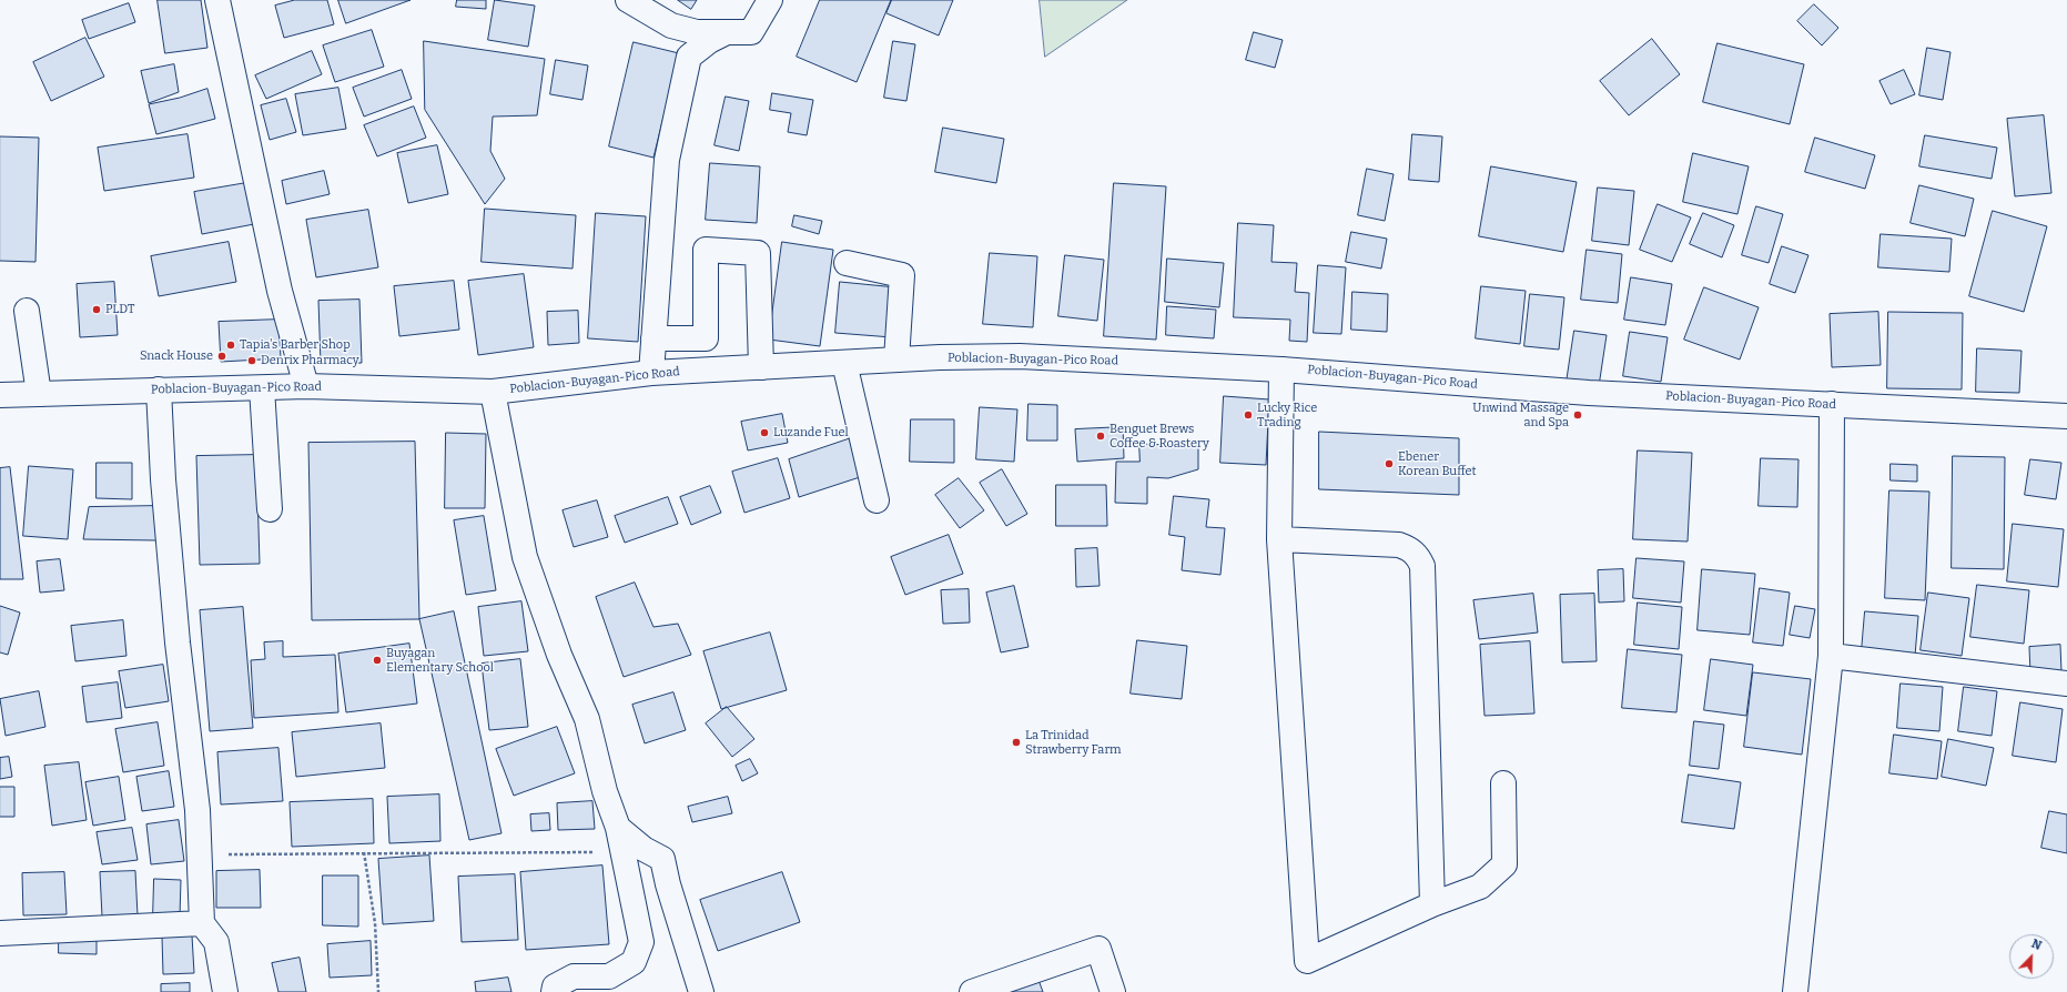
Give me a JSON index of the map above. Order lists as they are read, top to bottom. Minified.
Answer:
{"streets":{"street":["Poblacion-Buyagan-Pico Road"]},"places":["PLDT","Tapia's Barber Shop","Snack House","Denrix Pharmacy","Lucky Rice Trading","Unwind Massage and Spa","Luzande Fuel","Benguet Brews Coffee & Roastery","Ebener Korean Buffet","Buyagan Elementary School","La Trinidad Strawberry Farm"],"north":"top right"}
